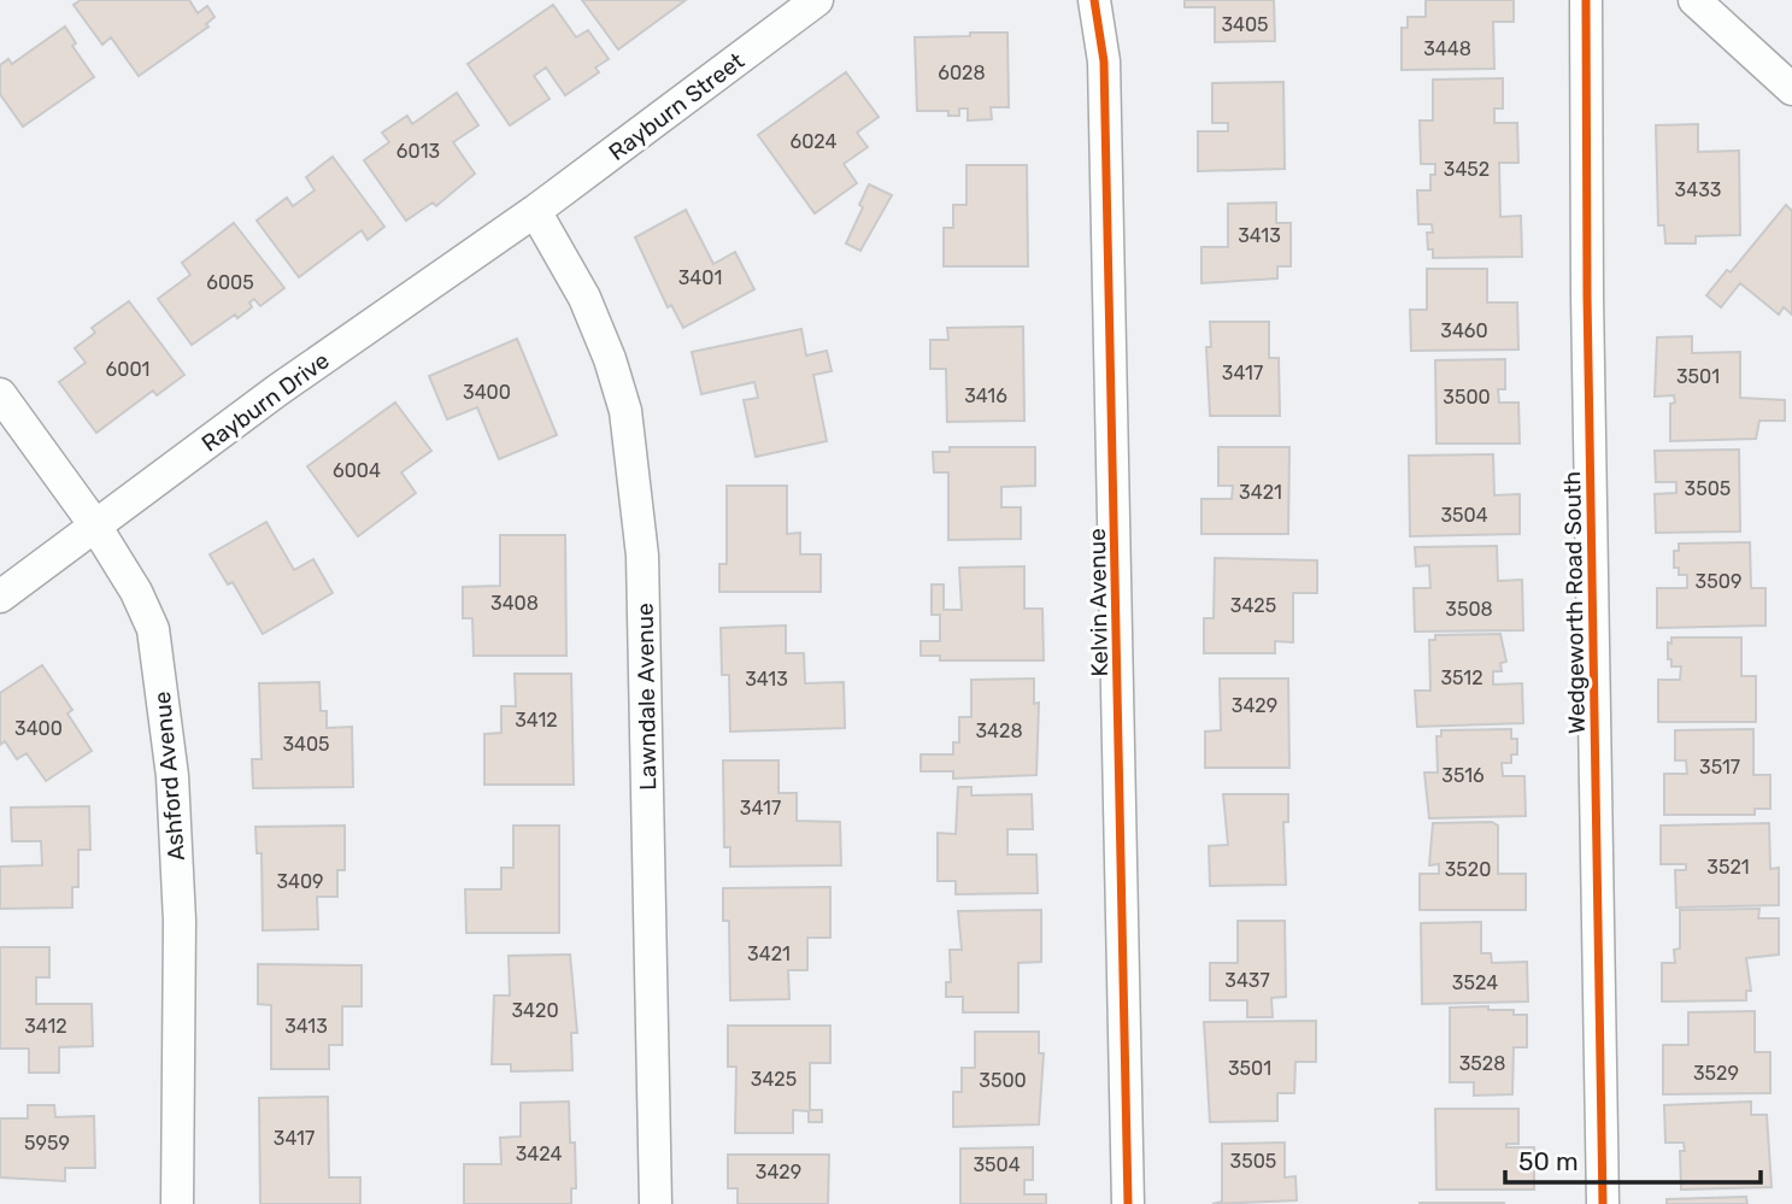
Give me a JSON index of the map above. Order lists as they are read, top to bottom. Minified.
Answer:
{"streets":{"street":["Rayburn Street","Rayburn Drive","Kelvin Avenue","Wedgeworth Road South","Lawndale Avenue","Ashford Avenue"]},"crossings":[["Rayburn Street","Rayburn Drive"],["Rayburn Street","Lawndale Avenue"],["Rayburn Drive","Lawndale Avenue"],["Rayburn Drive","Ashford Avenue"]],"house_numbers":["3405","3448","6028","6024","6013","3452","3433","3413","3401","6005","3460","6001","3417","3501","3400","3416","3500","6004","3505","3421","3504","3509","3408","3425","3508","3512","3413","3429","3412","3400","3428","3405","3517","3516","3417","3521","3520","3409","3421","3437","3524","3420","3412","3413","3528","3501","3529","3425","3500","3417","5959","3424","3505","3504","3429"],"scale_bar":"50 m"}
